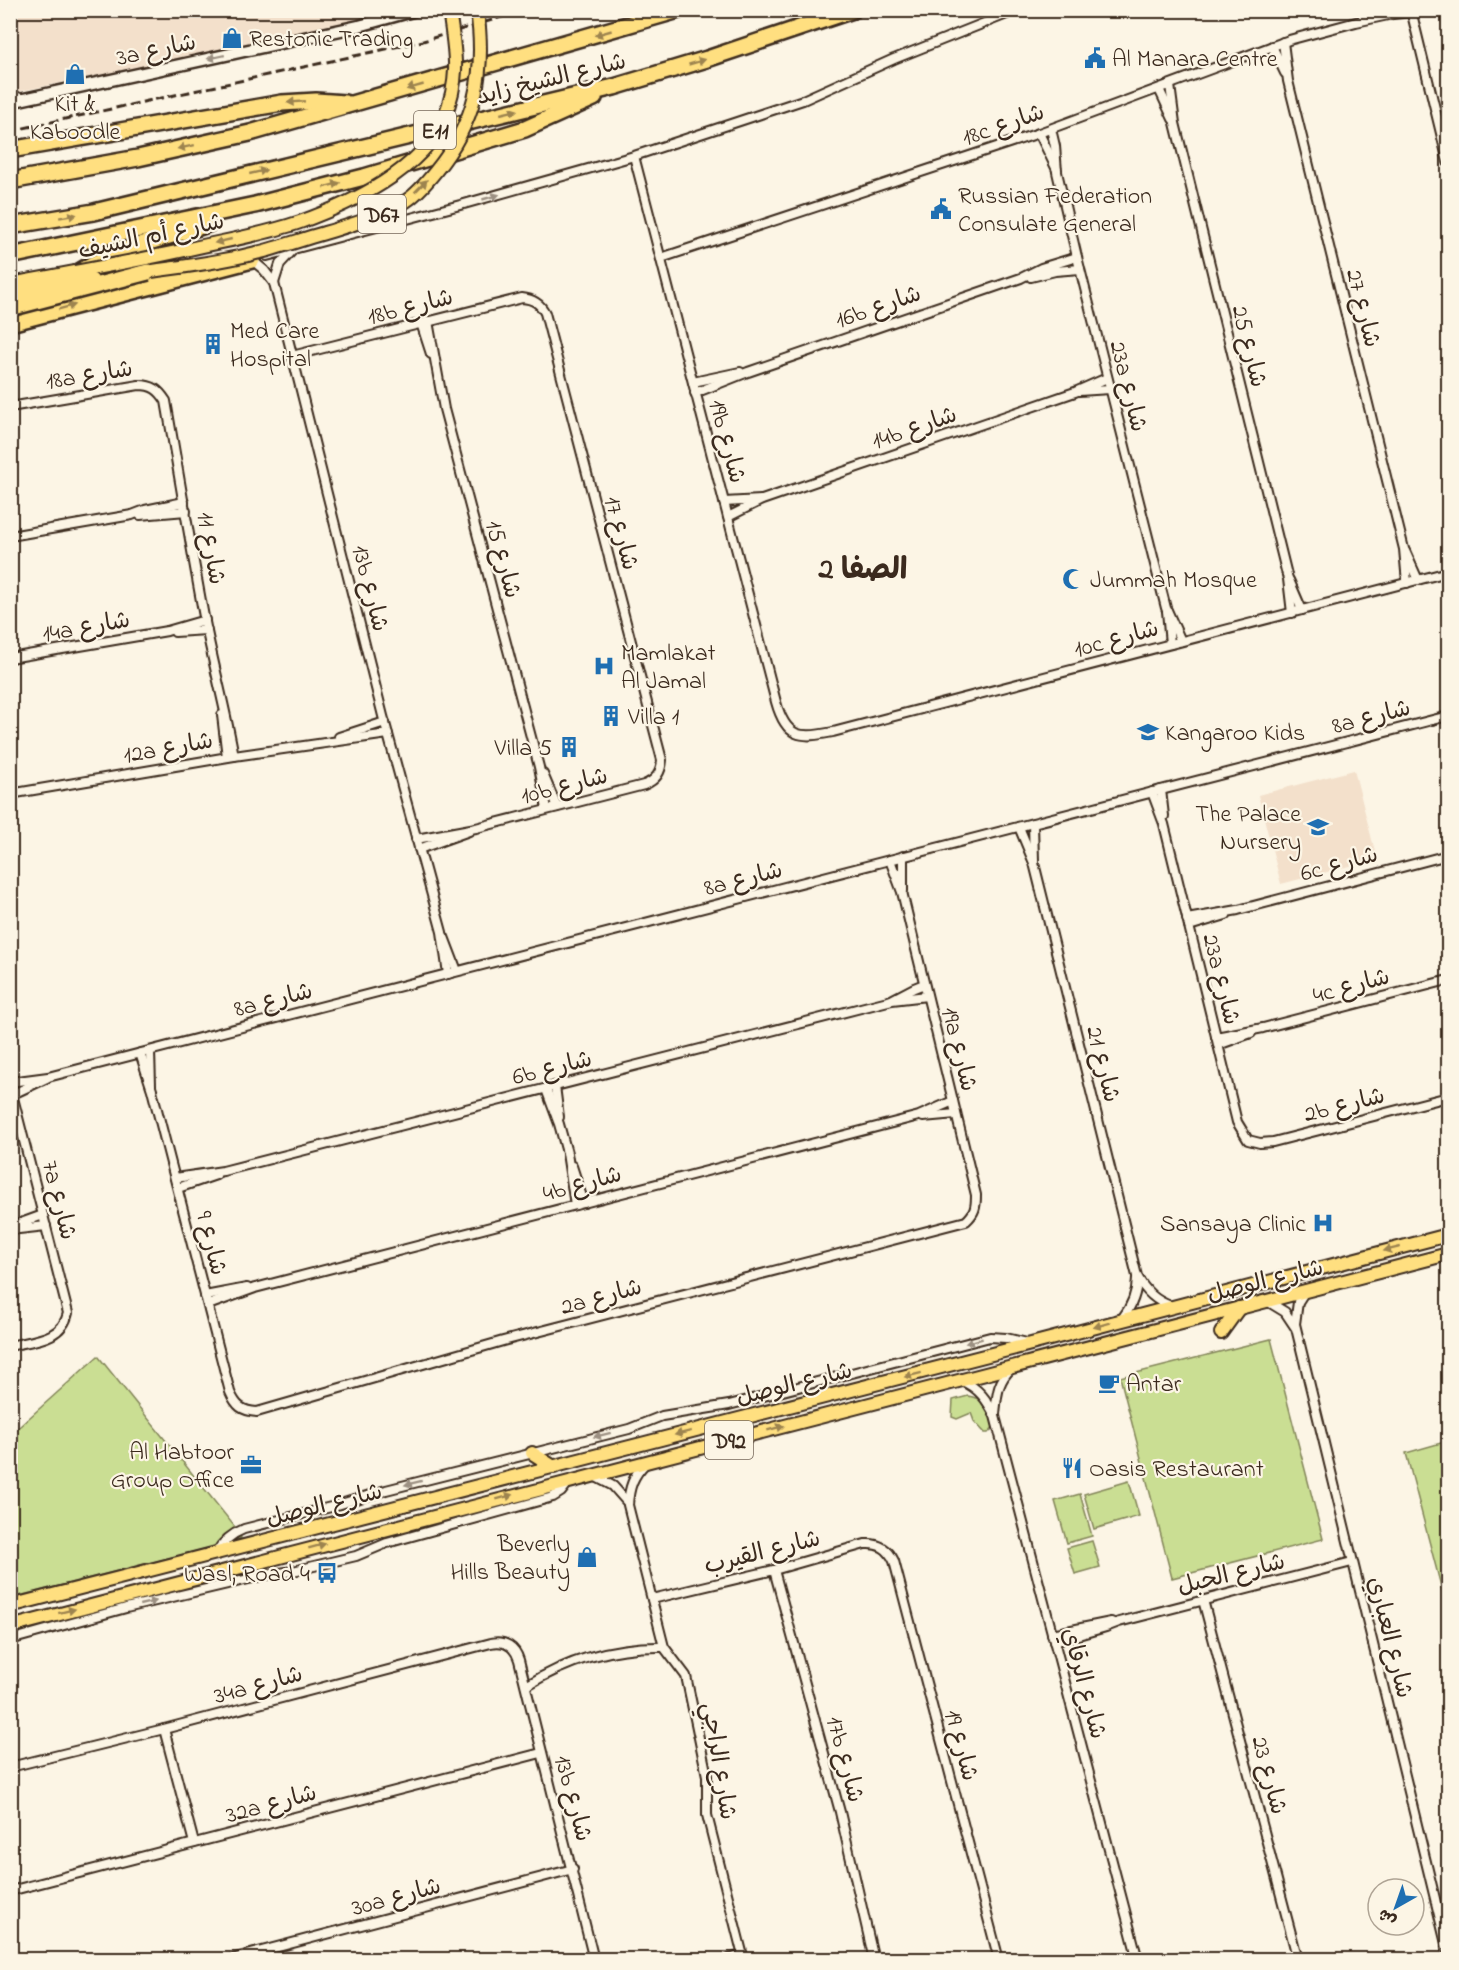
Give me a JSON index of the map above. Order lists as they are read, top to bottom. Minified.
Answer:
{"streets":{"highway":["شارع الشيخ زايد","E11"],"main road":["D67","شارع أم الشيف","شارع الوصل","D92"],"street":["3a شارع","18c شارع","18b شارع","16b شارع","شارع 27","شارع 25","18a شارع","23a شارع","14b شارع","19b شارع","شارع 17","شارع 11","شارع 15","13b شارع","14a شارع","10c شارع","8a شارع","12a شارع","10b شارع","6c شارع","4c شارع","19a شارع","شارع 21","6b شارع","2b شارع","4b شارع","7a شارع","شارع 9","2a شارع","شارع القيرب","شارع الحبل","شارع العباري","شارع الرقاي","34a شارع","شارع 19","17b شارع","شارع الراجي","شارع 23","32a شارع","30a شارع"]},"crossings":[["18c شارع","شارع 27"],["18c شارع","شارع 25"],["18c شارع","23a شارع"],["18c شارع","19b شارع"],["18b شارع","شارع 17"],["18b شارع","شارع 15"],["18b شارع","13b شارع"],["16b شارع","23a شارع"],["16b شارع","19b شارع"],["شارع 27","10c شارع"],["شارع 25","10c شارع"],["18a شارع","شارع 11"],["23a شارع","14b شارع"],["23a شارع","10c شارع"],["23a شارع","8a شارع"],["23a شارع","6c شارع"],["23a شارع","4c شارع"],["23a شارع","2b شارع"],["14b شارع","19b شارع"],["19b شارع","10c شارع"],["شارع 17","10b شارع"],["شارع 11","14a شارع"],["شارع 11","12a شارع"],["شارع 15","10b شارع"],["13b شارع","8a شارع"],["13b شارع","12a شارع"],["13b شارع","10b شارع"],["13b شارع","34a شارع"],["13b شارع","32a شارع"],["13b شارع","30a شارع"],["8a شارع","19a شارع"],["8a شارع","شارع 21"],["8a شارع","7a شارع"],["8a شارع","شارع 9"],["19a شارع","6b شارع"],["19a شارع","4b شارع"],["19a شارع","2a شارع"],["شارع 21","شارع الوصل"],["6b شارع","شارع 9"],["4b شارع","شارع 9"],["شارع 9","2a شارع"],["شارع الوصل","شارع العباري"],["شارع الوصل","شارع الرقاي"],["شارع الوصل","شارع الراجي"],["شارع القيرب","شارع 19"],["شارع القيرب","17b شارع"],["شارع القيرب","شارع الراجي"],["شارع الحبل","شارع العباري"],["شارع الحبل","شارع الرقاي"],["شارع الحبل","شارع 23"]],"one_way":["3a شارع","شارع أم الشيف"],"districts":["الصفا 2"],"places":{"shop":["Restonic Trading","Kit & Kaboodle","Beverly Hills Beauty"],"public building":["Al Manara Centre","Russian Federation Consulate General"],"building":["Med Care Hospital","Villa 1","Villa 5"],"mosque":["Jummah Mosque"],"hospital":["Mamlakat Al Jamal","Sansaya Clinic"],"school or university":["Kangaroo Kids","The Palace Nursery"],"cafe":["Antar"],"office":["Al Habtoor Group Office"],"restaurant":["Oasis Restaurant"],"bus stop":["Wasl, Road 4"]},"north":"bottom left"}
